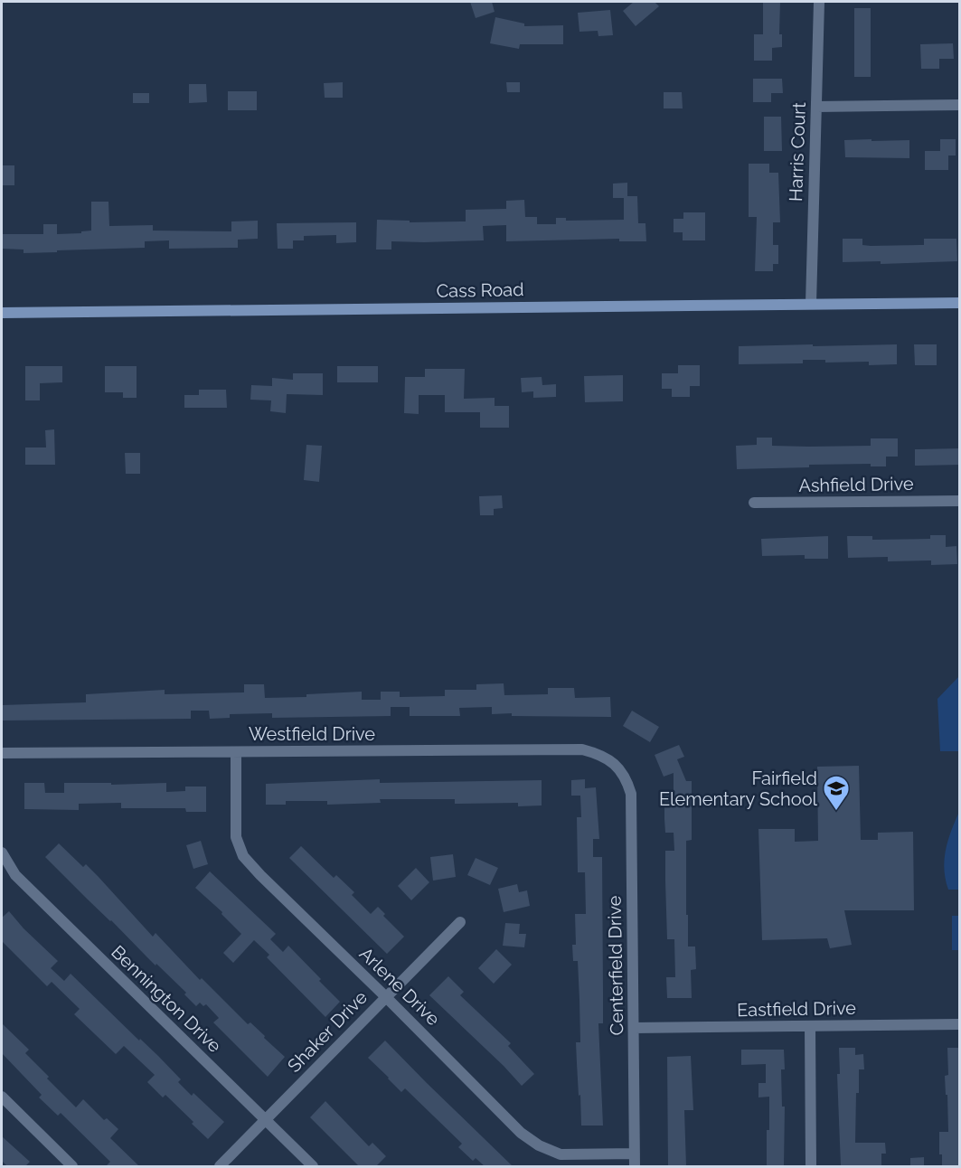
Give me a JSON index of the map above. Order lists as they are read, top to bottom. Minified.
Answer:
{"streets":{"street":["Harris Court","Cass Road","Ashfield Drive","Westfield Drive","Centerfield Drive","Arlene Drive","Bennington Drive","Eastfield Drive","Shaker Drive"]},"crossings":[["Harris Court","Cass Road"],["Westfield Drive","Centerfield Drive"],["Westfield Drive","Arlene Drive"],["Centerfield Drive","Arlene Drive"],["Centerfield Drive","Eastfield Drive"],["Arlene Drive","Shaker Drive"],["Bennington Drive","Shaker Drive"]],"places":{"school or university":["Fairfield Elementary School"]}}
